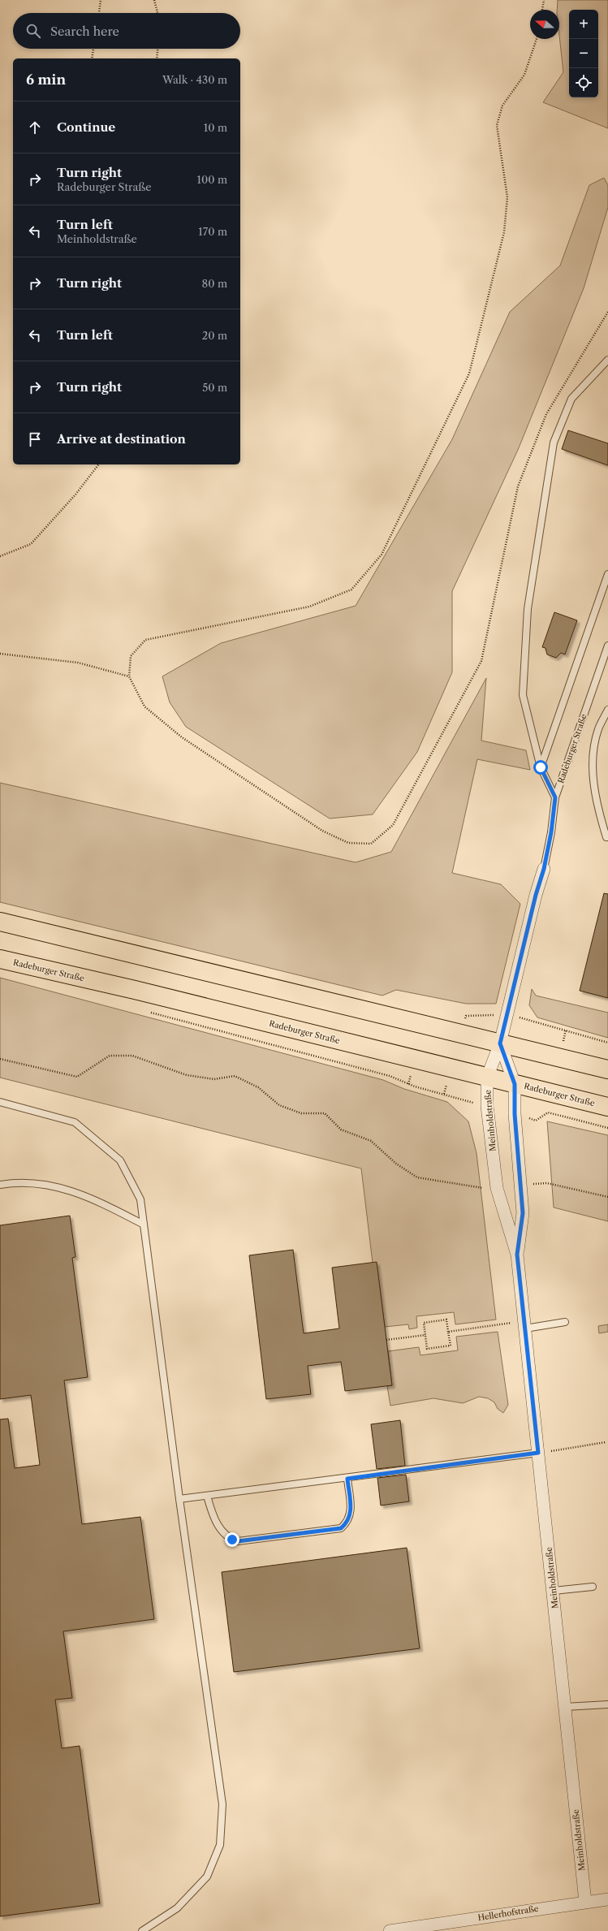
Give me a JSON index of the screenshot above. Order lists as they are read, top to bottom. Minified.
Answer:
{"streets":{"main road":["Radeburger Straße"],"street":["Meinholdstraße","Hellerhofstraße"]},"crossings":[["Radeburger Straße","Meinholdstraße"],["Meinholdstraße","Hellerhofstraße"]],"north":"left","page":{"map_buttons":["+","−"],"search":"Search here","heading":["6 min","Walk · 430 m"],"list":[["Continue","10 m"],["Turn right","Radeburger Straße","100 m"],["Turn left","Meinholdstraße","170 m"],["Turn right","80 m"],["Turn left","20 m"],["Turn right","50 m"],"Arrive at destination"]}}
